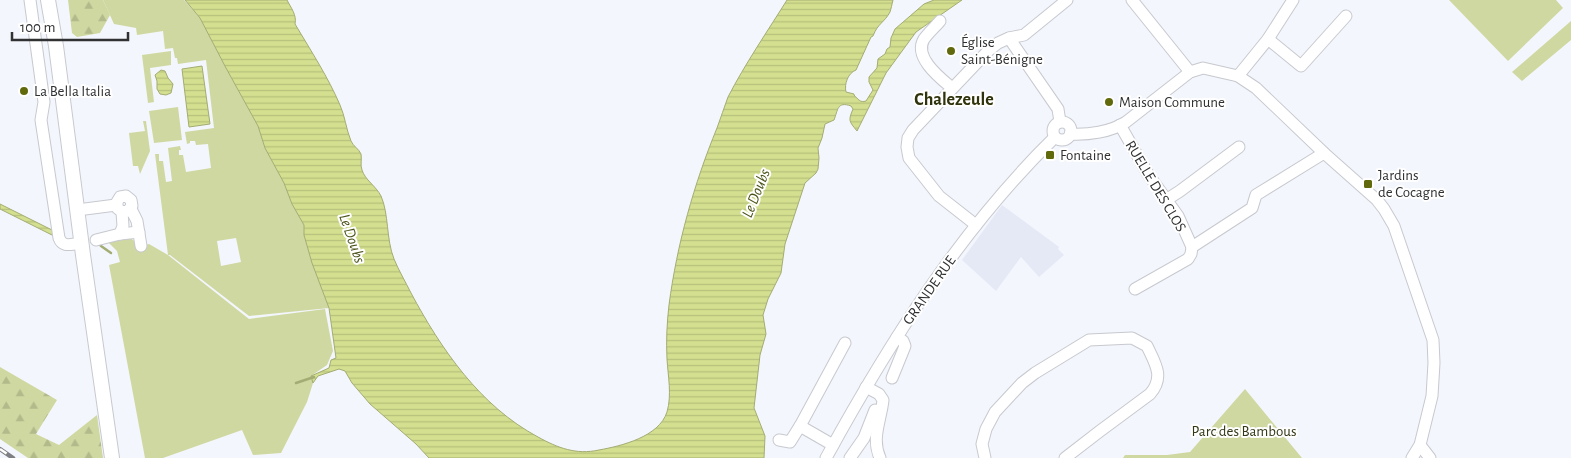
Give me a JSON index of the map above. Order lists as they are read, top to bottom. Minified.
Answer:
{"streets":{"street":["RUELLE DES CLOS","GRANDE RUE"]},"districts":["Chalezeule"],"water":["Le Doubs"],"parks":["Parc des Bambous"],"places":{"other":["Église Saint-Bénigne","La Bella Italia","Maison Commune"],"transit":["Fontaine","Jardins de Cocagne"]},"scale_bar":"100 m"}
